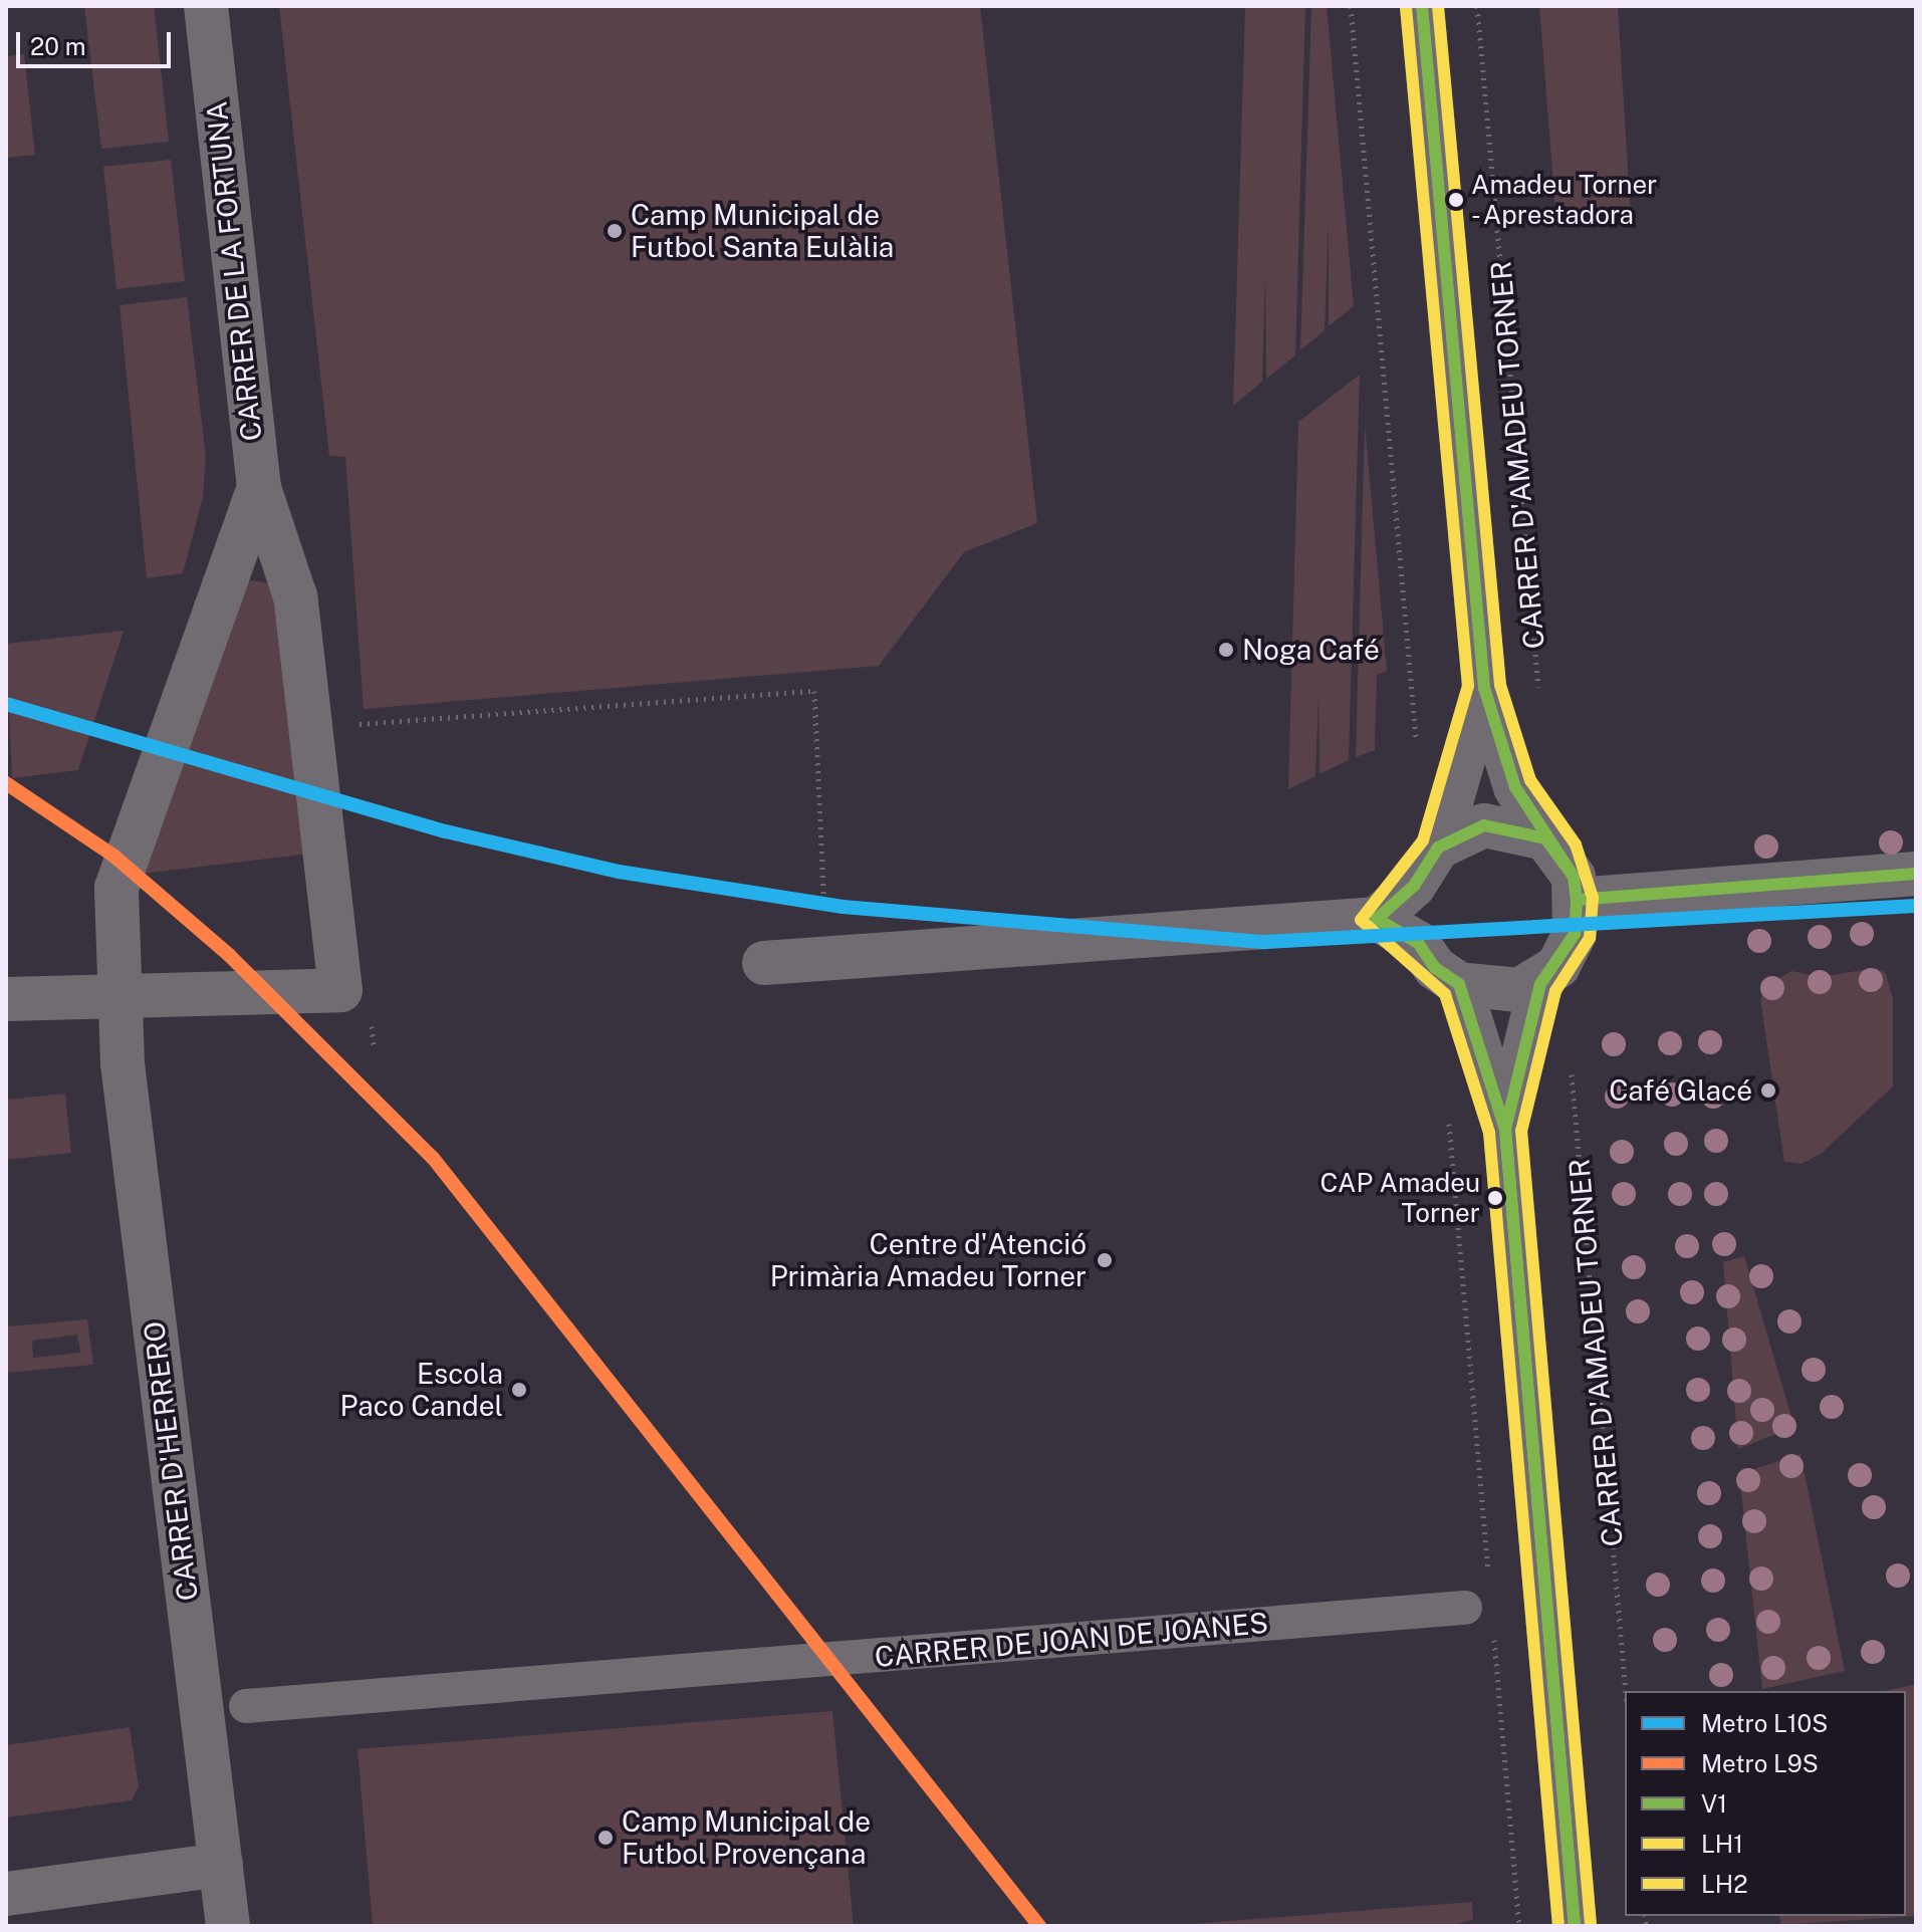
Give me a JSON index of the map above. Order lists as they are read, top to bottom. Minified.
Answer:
{"streets":{"street":["CARRER DE LA FORTUNA","CARRER D'AMADEU TORNER","CARRER D'HERRERO","CARRER DE JOAN DE JOANES"]},"crossings":[["CARRER DE LA FORTUNA","CARRER D'HERRERO"]],"places":["Amadeu Torner - Aprestadora","Camp Municipal de Futbol Santa Eulàlia","Noga Café","Café Glacé","CAP Amadeu Torner","Centre d'Atenció Primària Amadeu Torner","Escola Paco Candel","Camp Municipal de Futbol Provençana"],"lines":["transit line V1","transit line LH2","transit line LH1","metro line L10S","metro line L9S"],"legend":["Metro L10S","Metro L9S","V1","LH1","LH2"],"scale_bar":"20 m"}
